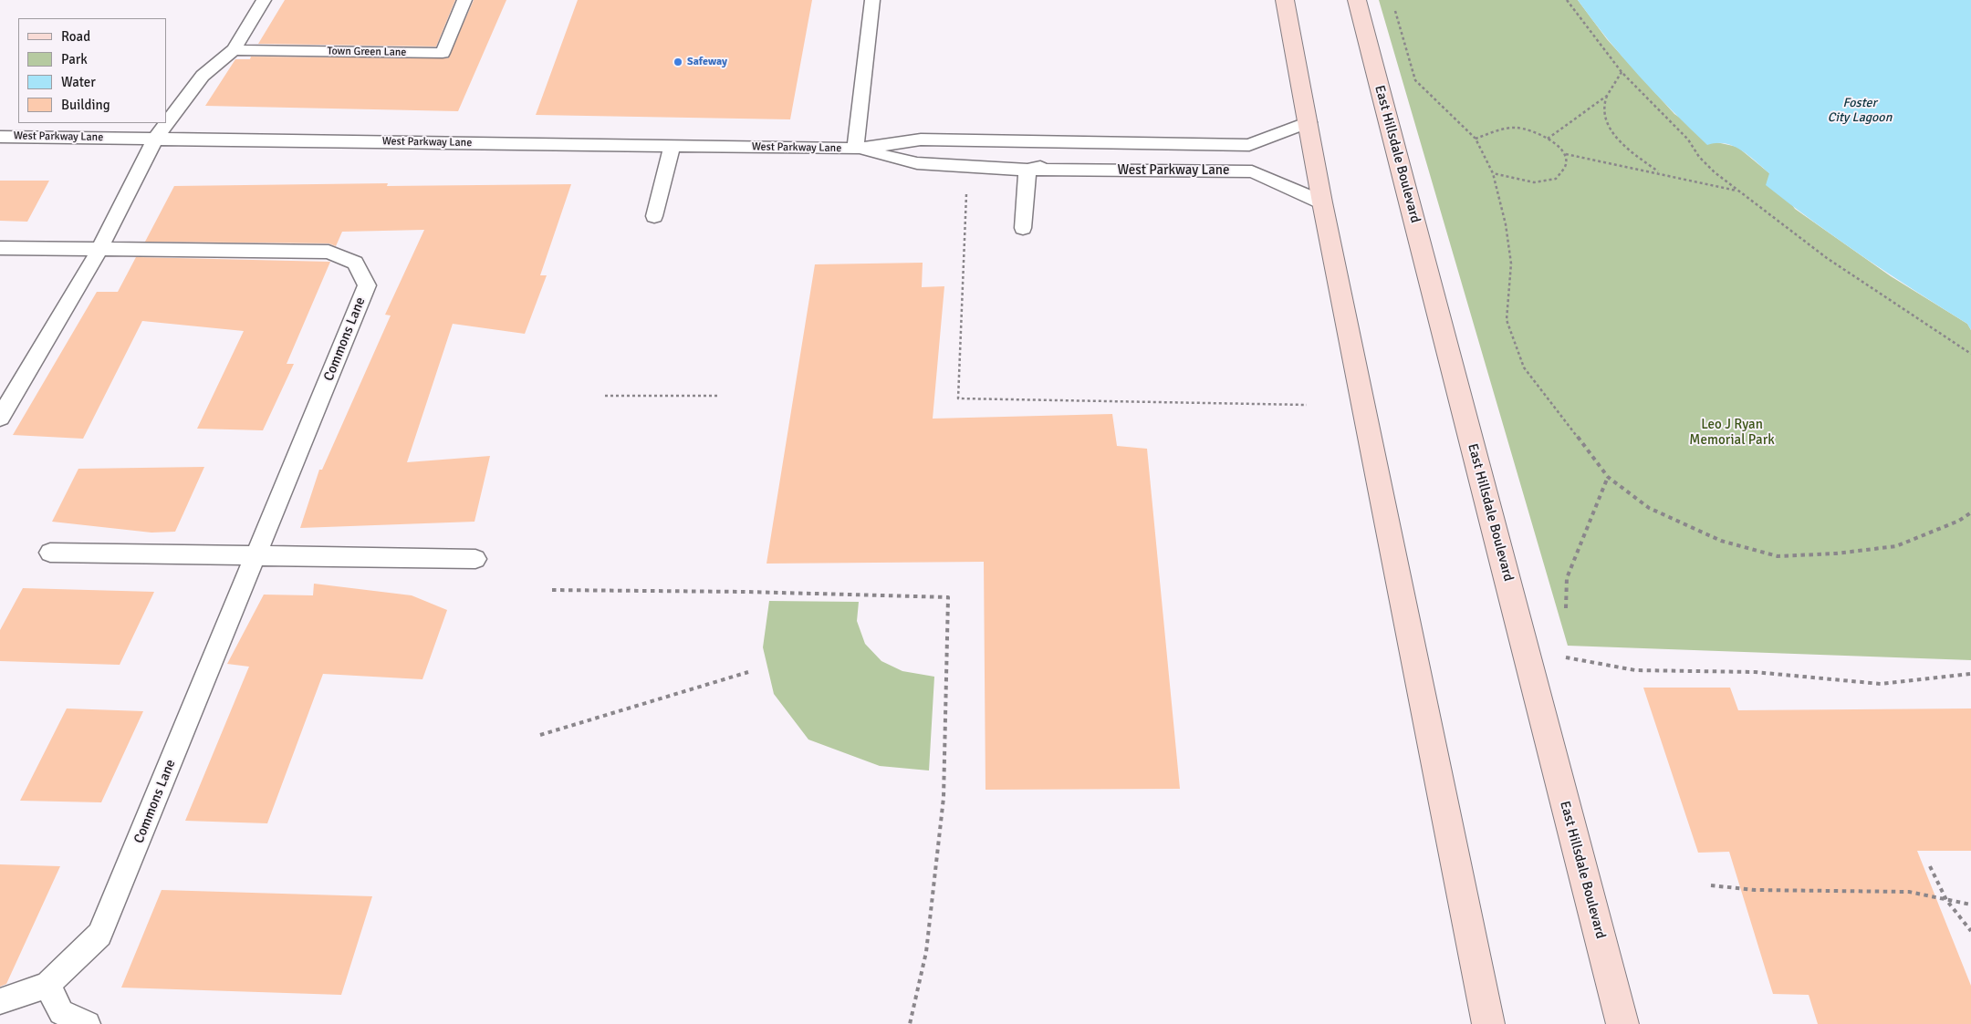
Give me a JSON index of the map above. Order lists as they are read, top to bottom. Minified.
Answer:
{"streets":{"main road":["East Hillsdale Boulevard"],"lane":["Town Green Lane","West Parkway Lane","Commons Lane"]},"water":["Foster City Lagoon"],"parks":["Leo J Ryan Memorial Park"],"places":["Safeway"],"legend":["Road","Park","Water","Building"]}
